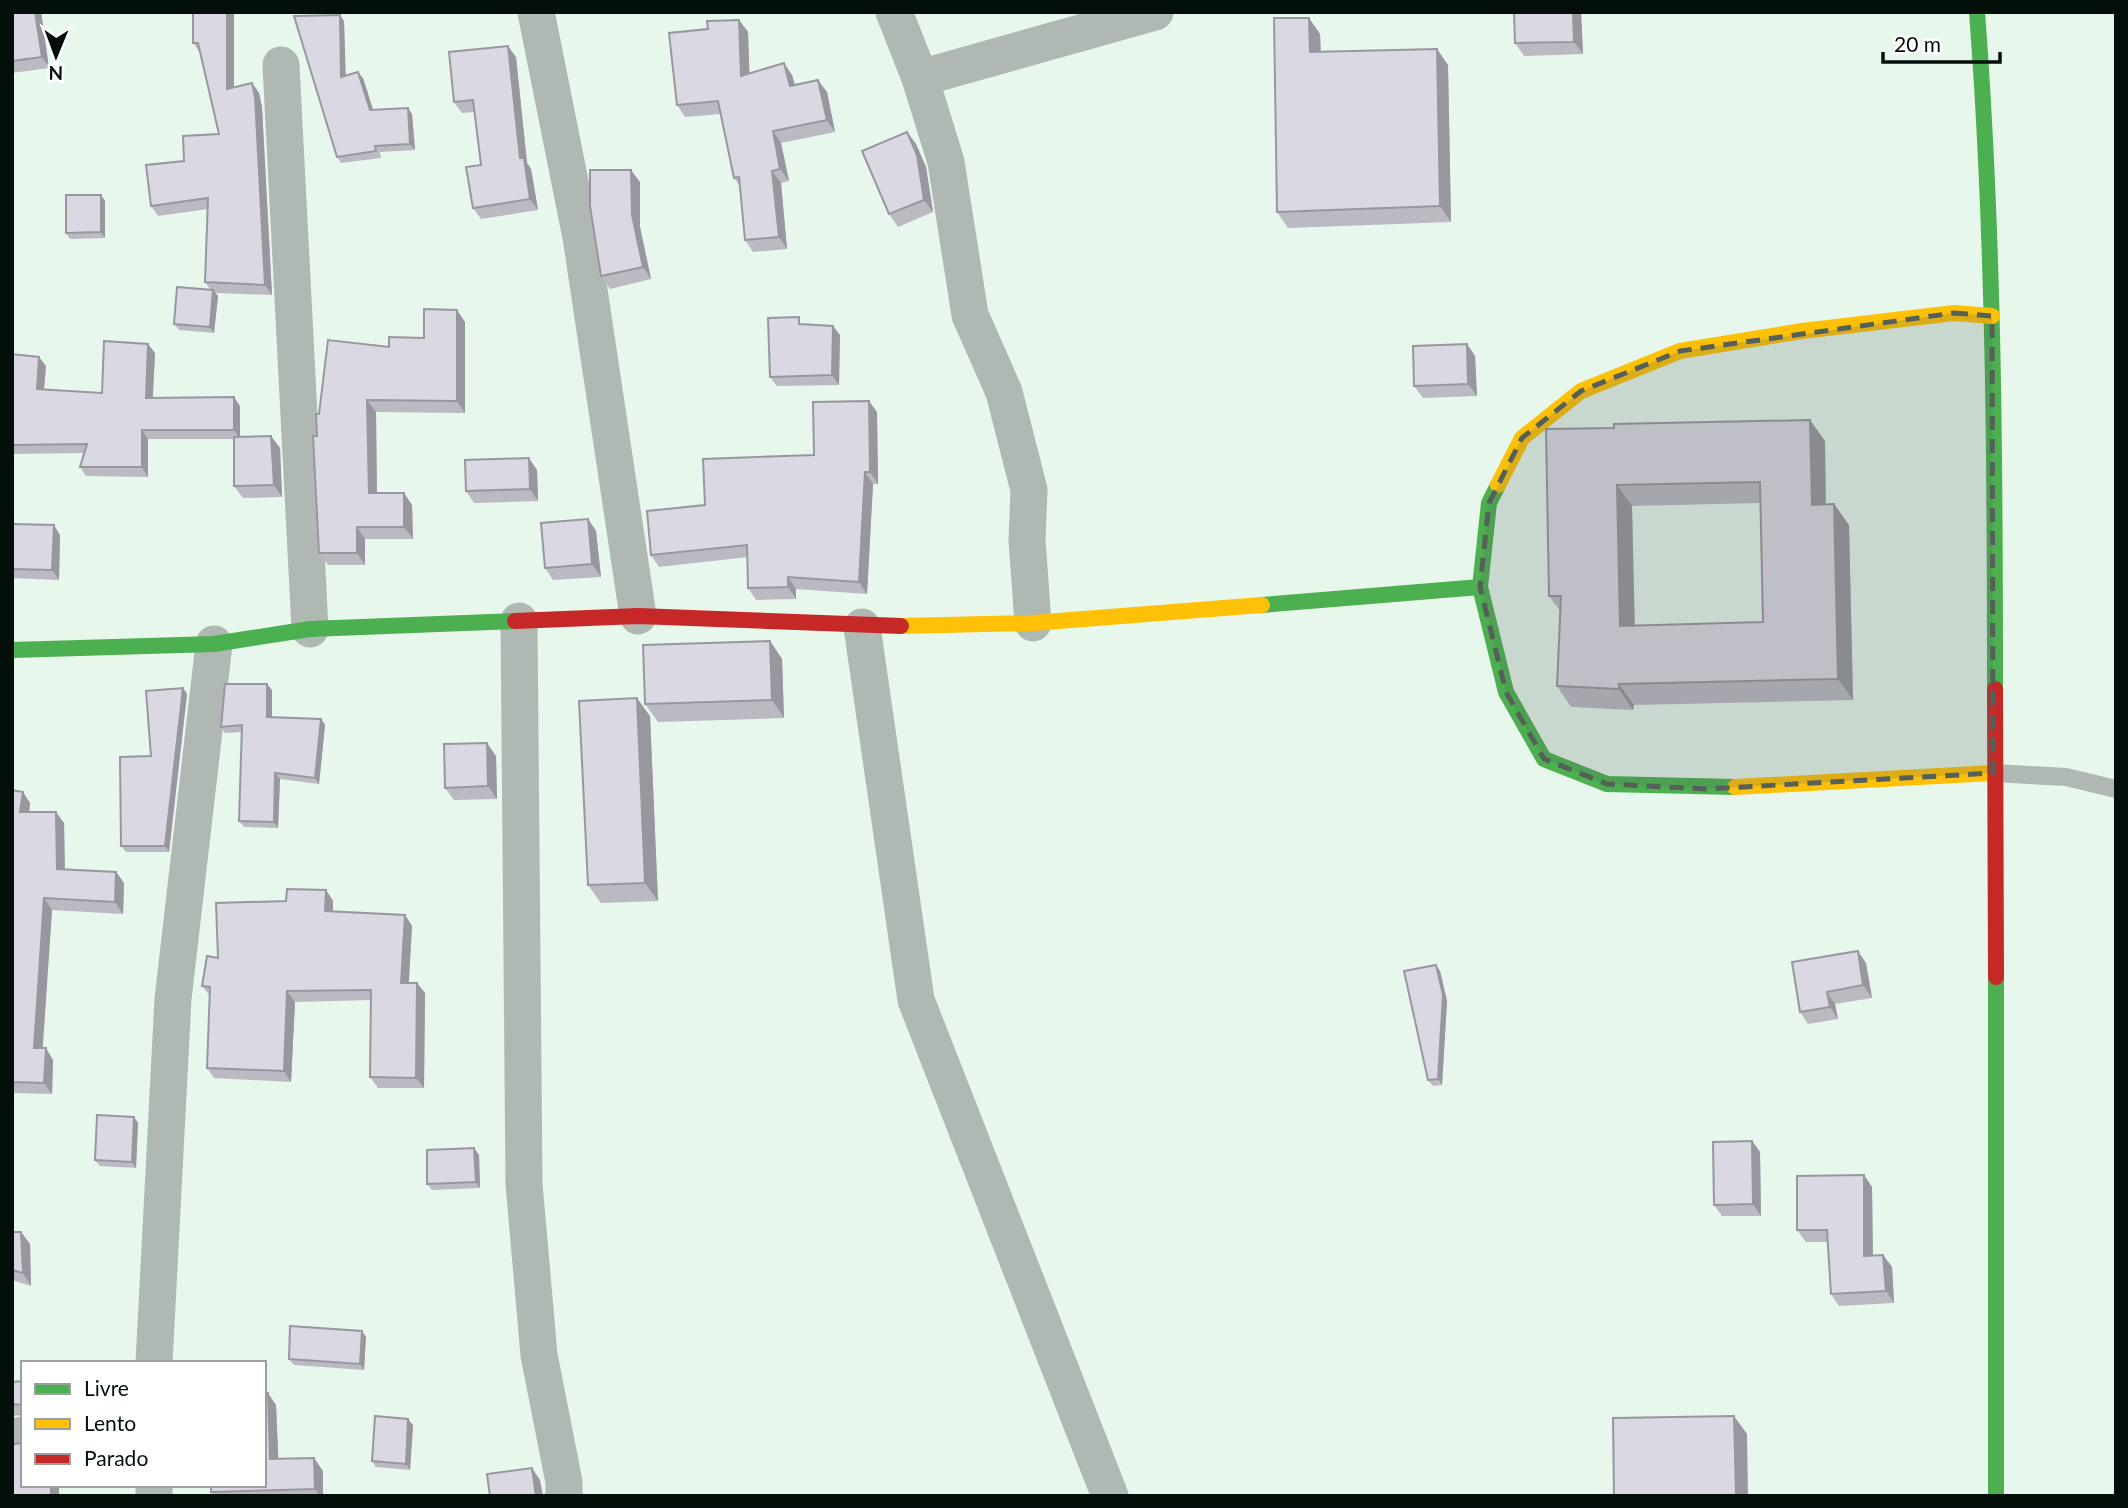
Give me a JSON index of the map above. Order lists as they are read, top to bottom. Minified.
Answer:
{"legend":["Livre","Lento","Parado"],"scale_bar":"20 m","north":"bottom"}
